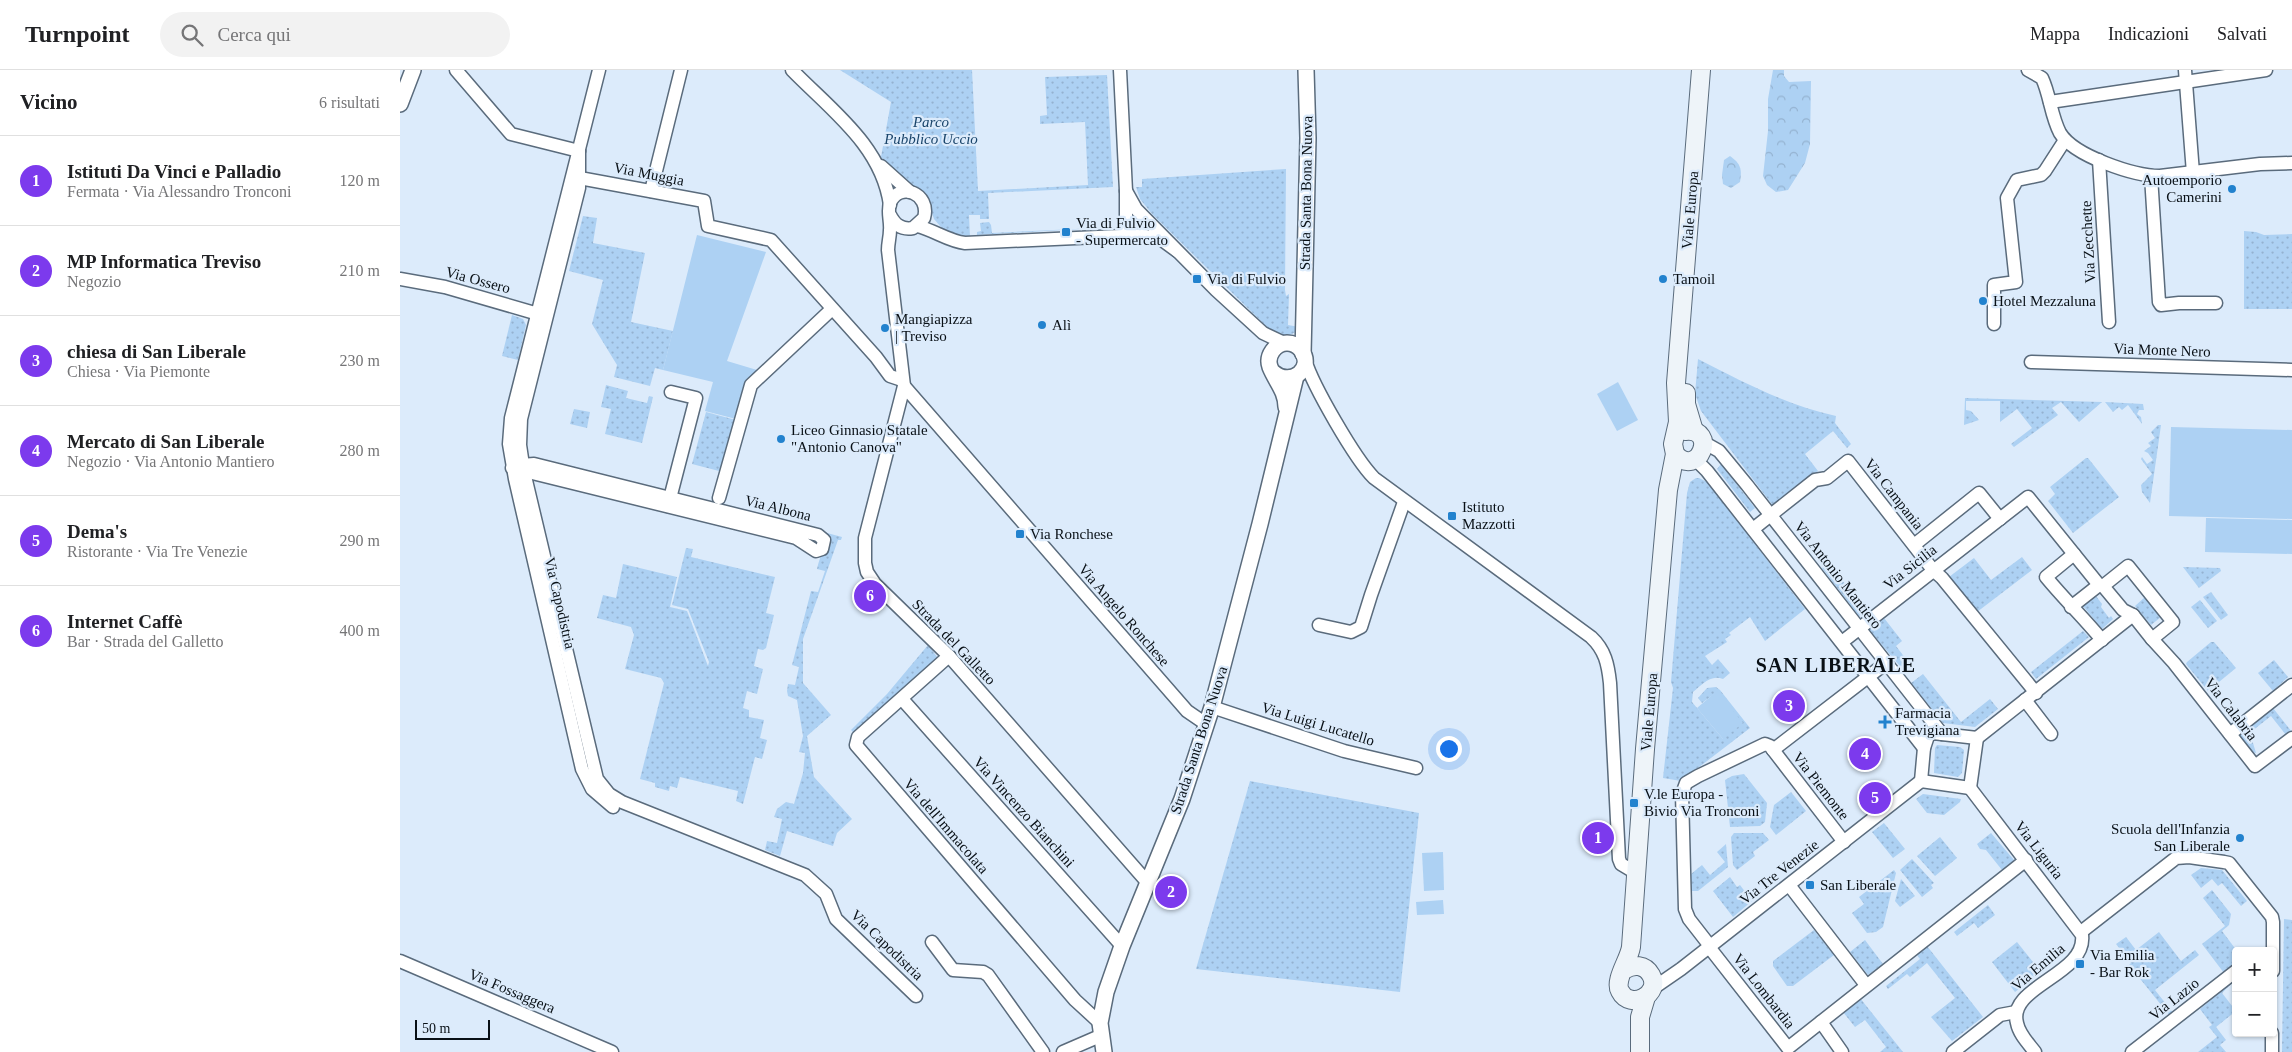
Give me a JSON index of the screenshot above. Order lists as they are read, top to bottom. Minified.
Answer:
{"streets":{"main road":["Viale Europa"],"street":["Via Muggia","Strada Santa Bona Nuova","Via Zecchette","Via Ossero","Via Monte Nero","Via Campania","Via Albona","Via Sicilia","Via Antonio Mantiero","Via Capodistria","Via Angelo Ronchese","Strada del Galletto","Via Calabria","Via Luigi Lucatello","Via Piemonte","Via Vincenzo Bianchini","Via dell'Immacolata","Via Liguria","Via Tre Venezie","Via Emilia","Via Fossaggera","Via Lombardia","Via Lazio"]},"crossings":[["Via Muggia","Via Capodistria"],["Strada Santa Bona Nuova","Via Angelo Ronchese"],["Strada Santa Bona Nuova","Strada del Galletto"],["Strada Santa Bona Nuova","Via Luigi Lucatello"],["Strada Santa Bona Nuova","Via Vincenzo Bianchini"],["Strada Santa Bona Nuova","Via dell'Immacolata"],["Viale Europa","Via Antonio Mantiero"],["Viale Europa","Via Tre Venezie"],["Via Ossero","Via Capodistria"],["Via Campania","Via Sicilia"],["Via Campania","Via Antonio Mantiero"],["Via Albona","Via Capodistria"],["Via Sicilia","Via Antonio Mantiero"],["Via Sicilia","Via Calabria"],["Via Antonio Mantiero","Via Piemonte"],["Via Angelo Ronchese","Strada del Galletto"],["Strada del Galletto","Via dell'Immacolata"],["Via Piemonte","Via Tre Venezie"],["Via Piemonte","Via Lombardia"],["Via Vincenzo Bianchini","Via dell'Immacolata"],["Via Liguria","Via Emilia"],["Via Liguria","Via Lombardia"],["Via Tre Venezie","Via Lombardia"]],"districts":["SAN LIBERALE"],"parks":["Parco Pubblico Uccio"],"places":{"other":["Autoemporio Camerini","Tamoil","Hotel Mezzaluna","Alì","Mangiapizza | Treviso","Liceo Ginnasio Statale \"Antonio Canova\"","Scuola dell'Infanzia San Liberale"],"transit":["Via di Fulvio - Supermercato","Via di Fulvio","Istituto Mazzotti","Via Ronchese","V.le Europa - Bivio Via Tronconi","San Liberale","Via Emilia - Bar Rok"],"health":["Farmacia Trevigiana"]},"scale_bar":"50 m","page":{"header":"Turnpoint","search":"Cerca qui","nav":["Mappa","Indicazioni","Salvati"],"heading":["Vicino","6 risultati"],"list":[{"mark":"1","name":"Istituti Da Vinci e Palladio","note":"Fermata · Via Alessandro Tronconi","value":"120 m"},{"mark":"2","name":"MP Informatica Treviso","note":"Negozio","value":"210 m"},{"mark":"3","name":"chiesa di San Liberale","note":"Chiesa · Via Piemonte","value":"230 m"},{"mark":"4","name":"Mercato di San Liberale","note":"Negozio · Via Antonio Mantiero","value":"280 m"},{"mark":"5","name":"Dema's","note":"Ristorante · Via Tre Venezie","value":"290 m"},{"mark":"6","name":"Internet Caffè","note":"Bar · Strada del Galletto","value":"400 m"}],"pins":["6","3","4","5","1","2"],"map_buttons":["+","−"],"scale":"50 m"}}
